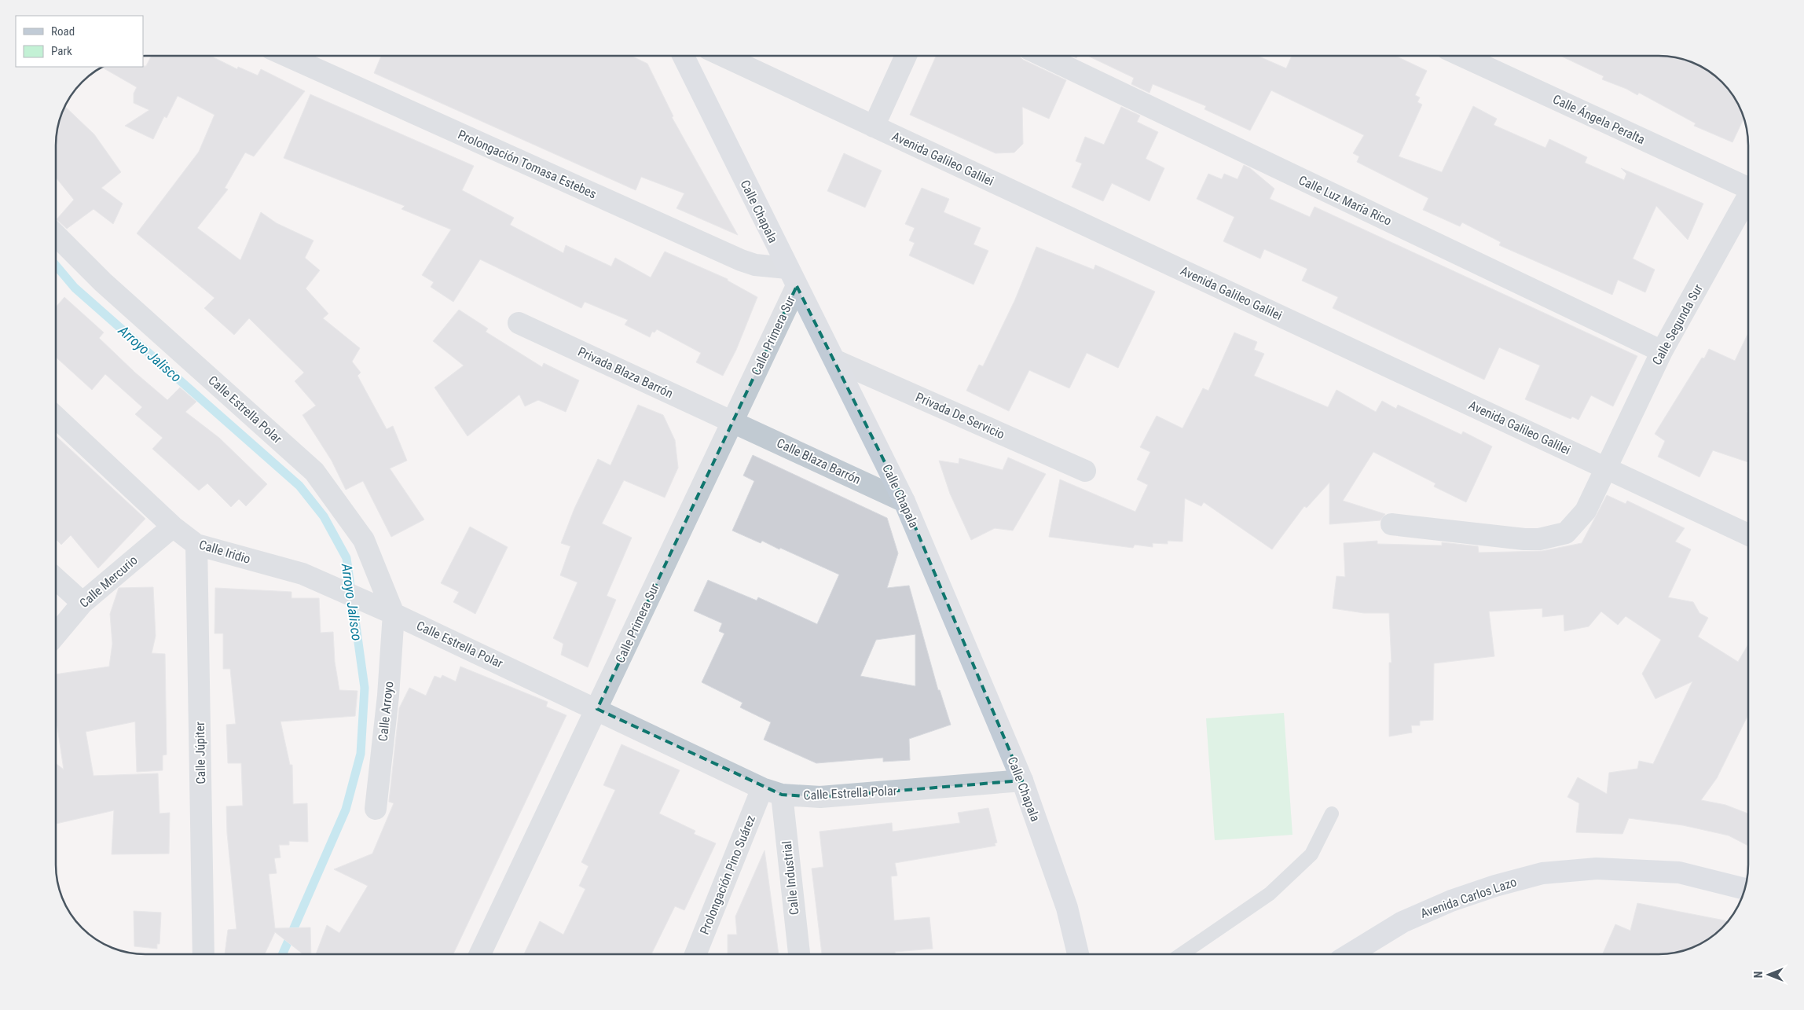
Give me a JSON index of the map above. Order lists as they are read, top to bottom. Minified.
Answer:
{"streets":{"street":["Calle Ángela Peralta","Avenida Galileo Galilei","Prolongación Tomasa Estebes","Calle Luz María Rico","Calle Chapala","Calle Segunda Sur","Calle Primera Sur","Privada Blaza Barrón","Calle Estrella Polar","Privada De Servicio","Calle Blaza Barrón","Calle Iridio","Calle Mercurio","Calle Arroyo","Calle Júpiter","Prolongación Pino Suárez","Calle Industrial","Avenida Carlos Lazo"]},"crossings":[["Avenida Galileo Galilei","Calle Segunda Sur"],["Prolongación Tomasa Estebes","Calle Chapala"],["Prolongación Tomasa Estebes","Calle Primera Sur"],["Calle Luz María Rico","Calle Segunda Sur"],["Calle Chapala","Calle Primera Sur"],["Calle Chapala","Calle Estrella Polar"],["Calle Chapala","Privada De Servicio"],["Calle Chapala","Calle Blaza Barrón"],["Calle Primera Sur","Privada Blaza Barrón"],["Calle Primera Sur","Calle Estrella Polar"],["Calle Primera Sur","Calle Blaza Barrón"],["Privada Blaza Barrón","Calle Blaza Barrón"],["Calle Estrella Polar","Calle Iridio"],["Calle Estrella Polar","Calle Arroyo"],["Calle Estrella Polar","Prolongación Pino Suárez"],["Calle Estrella Polar","Calle Industrial"],["Calle Iridio","Calle Mercurio"],["Calle Iridio","Calle Arroyo"],["Calle Iridio","Calle Júpiter"],["Prolongación Pino Suárez","Calle Industrial"]],"water":["Arroyo Jalisco"],"legend":["Road","Park"],"north":"left"}
